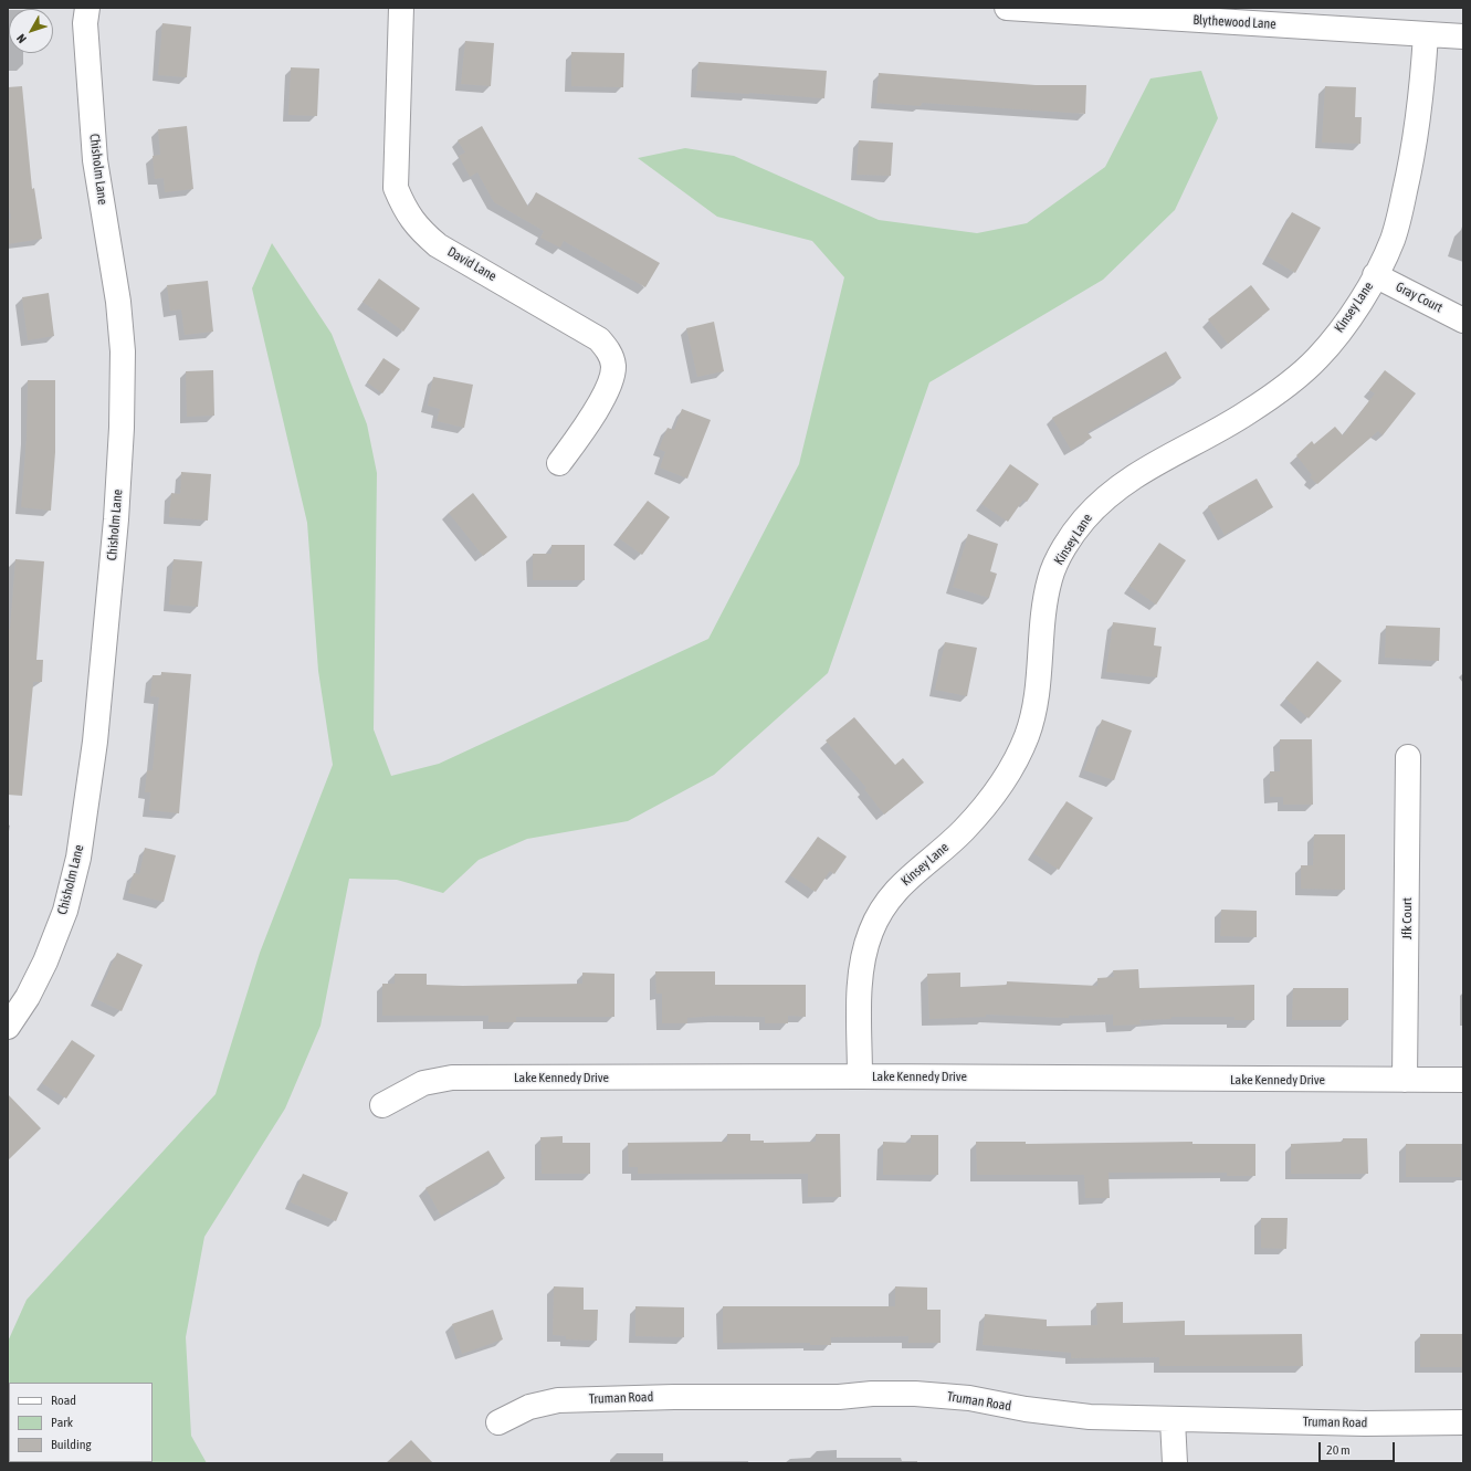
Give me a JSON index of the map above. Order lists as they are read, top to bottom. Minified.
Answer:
{"streets":{"street":["Blythewood Lane","Chisholm Lane","David Lane","Gray Court","Kinsey Lane","Jfk Court","Lake Kennedy Drive","Truman Road"]},"crossings":[["Blythewood Lane","Kinsey Lane"],["Gray Court","Kinsey Lane"],["Kinsey Lane","Lake Kennedy Drive"],["Jfk Court","Lake Kennedy Drive"]],"legend":["Road","Park","Building"],"scale_bar":"20 m","north":"bottom left"}
